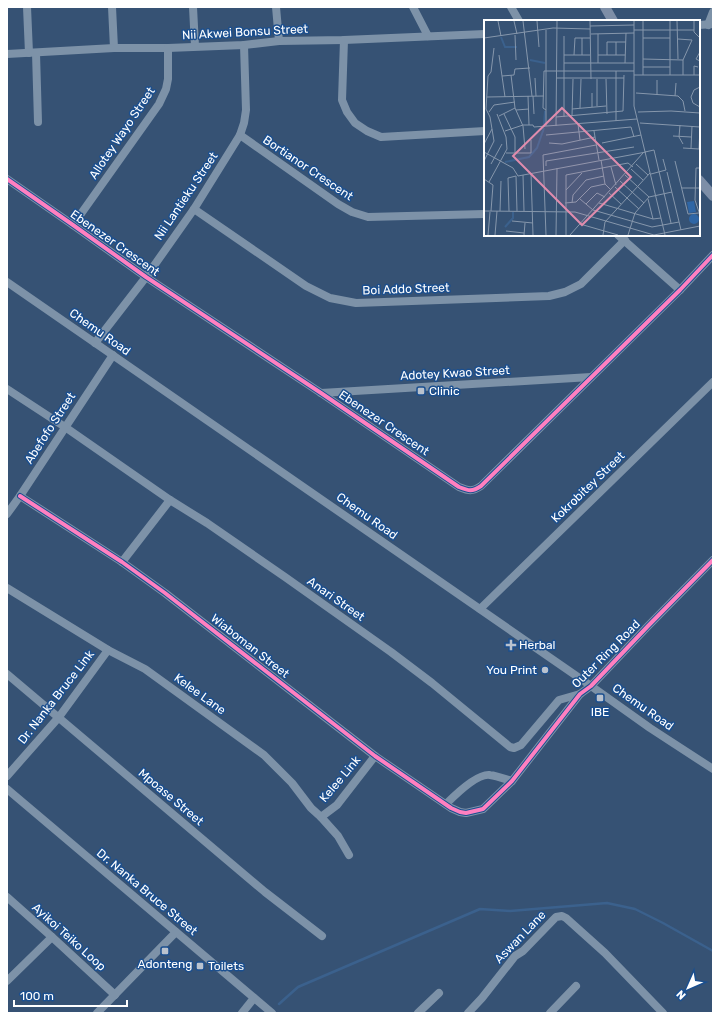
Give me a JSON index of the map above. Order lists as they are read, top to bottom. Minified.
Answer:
{"streets":{"street":["Nii Akwei Bonsu Street","Allotey Wayo Street","Bortianor Crescent","Nii Lantieku Street","Ebenezer Crescent","Boi Addo Street","Chemu Road","Adotey Kwao Street","Abefofo Street","Kokrobitey Street","Anari Street","Wiaboman Street","Outer Ring Road","Kelee Lane","Dr. Nanka Bruce Link","Kelee Link","Mpoase Street","Dr. Nanka Bruce Street","Ayikoi Teiko Loop","Aswan Lane"]},"crossings":[["Nii Akwei Bonsu Street","Allotey Wayo Street"],["Nii Akwei Bonsu Street","Nii Lantieku Street"],["Allotey Wayo Street","Ebenezer Crescent"],["Bortianor Crescent","Nii Lantieku Street"],["Nii Lantieku Street","Ebenezer Crescent"],["Nii Lantieku Street","Boi Addo Street"],["Nii Lantieku Street","Chemu Road"],["Ebenezer Crescent","Adotey Kwao Street"],["Chemu Road","Abefofo Street"],["Chemu Road","Kokrobitey Street"],["Chemu Road","Outer Ring Road"],["Abefofo Street","Anari Street"],["Abefofo Street","Wiaboman Street"],["Anari Street","Outer Ring Road"],["Wiaboman Street","Outer Ring Road"],["Wiaboman Street","Kelee Link"],["Kelee Lane","Dr. Nanka Bruce Link"],["Kelee Lane","Kelee Link"],["Dr. Nanka Bruce Link","Mpoase Street"]],"places":{"transit":["Clinic","IBE","Adonteng","Toilets"],"health":["Herbal"],"other":["You Print"]},"scale_bar":"100 m","north":"bottom left"}
